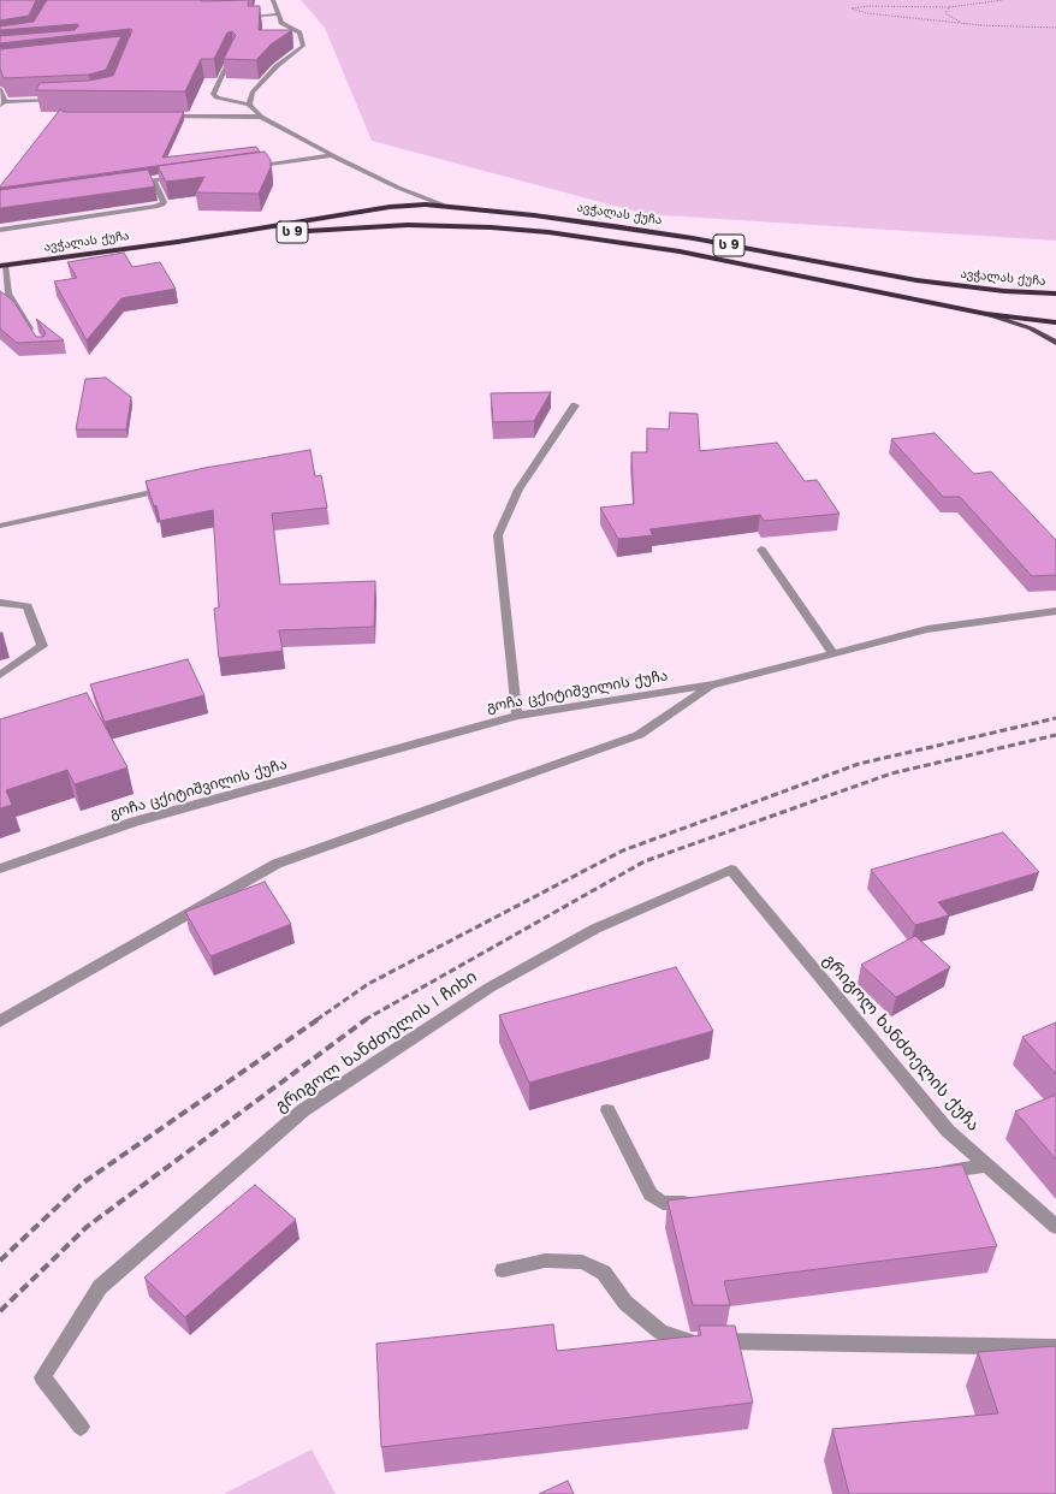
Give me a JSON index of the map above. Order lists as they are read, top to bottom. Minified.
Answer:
{"streets":{"highway":["ავჭალას ქუჩა","ს 9"],"street":["გოჩა ცქიტიშვილის ქუჩა","გრიგოლ ხანძთელის I ჩიხი","გრიგოლ ხანძთელის ქუჩა"]},"crossings":[["გრიგოლ ხანძთელის I ჩიხი","გრიგოლ ხანძთელის ქუჩა"]]}
